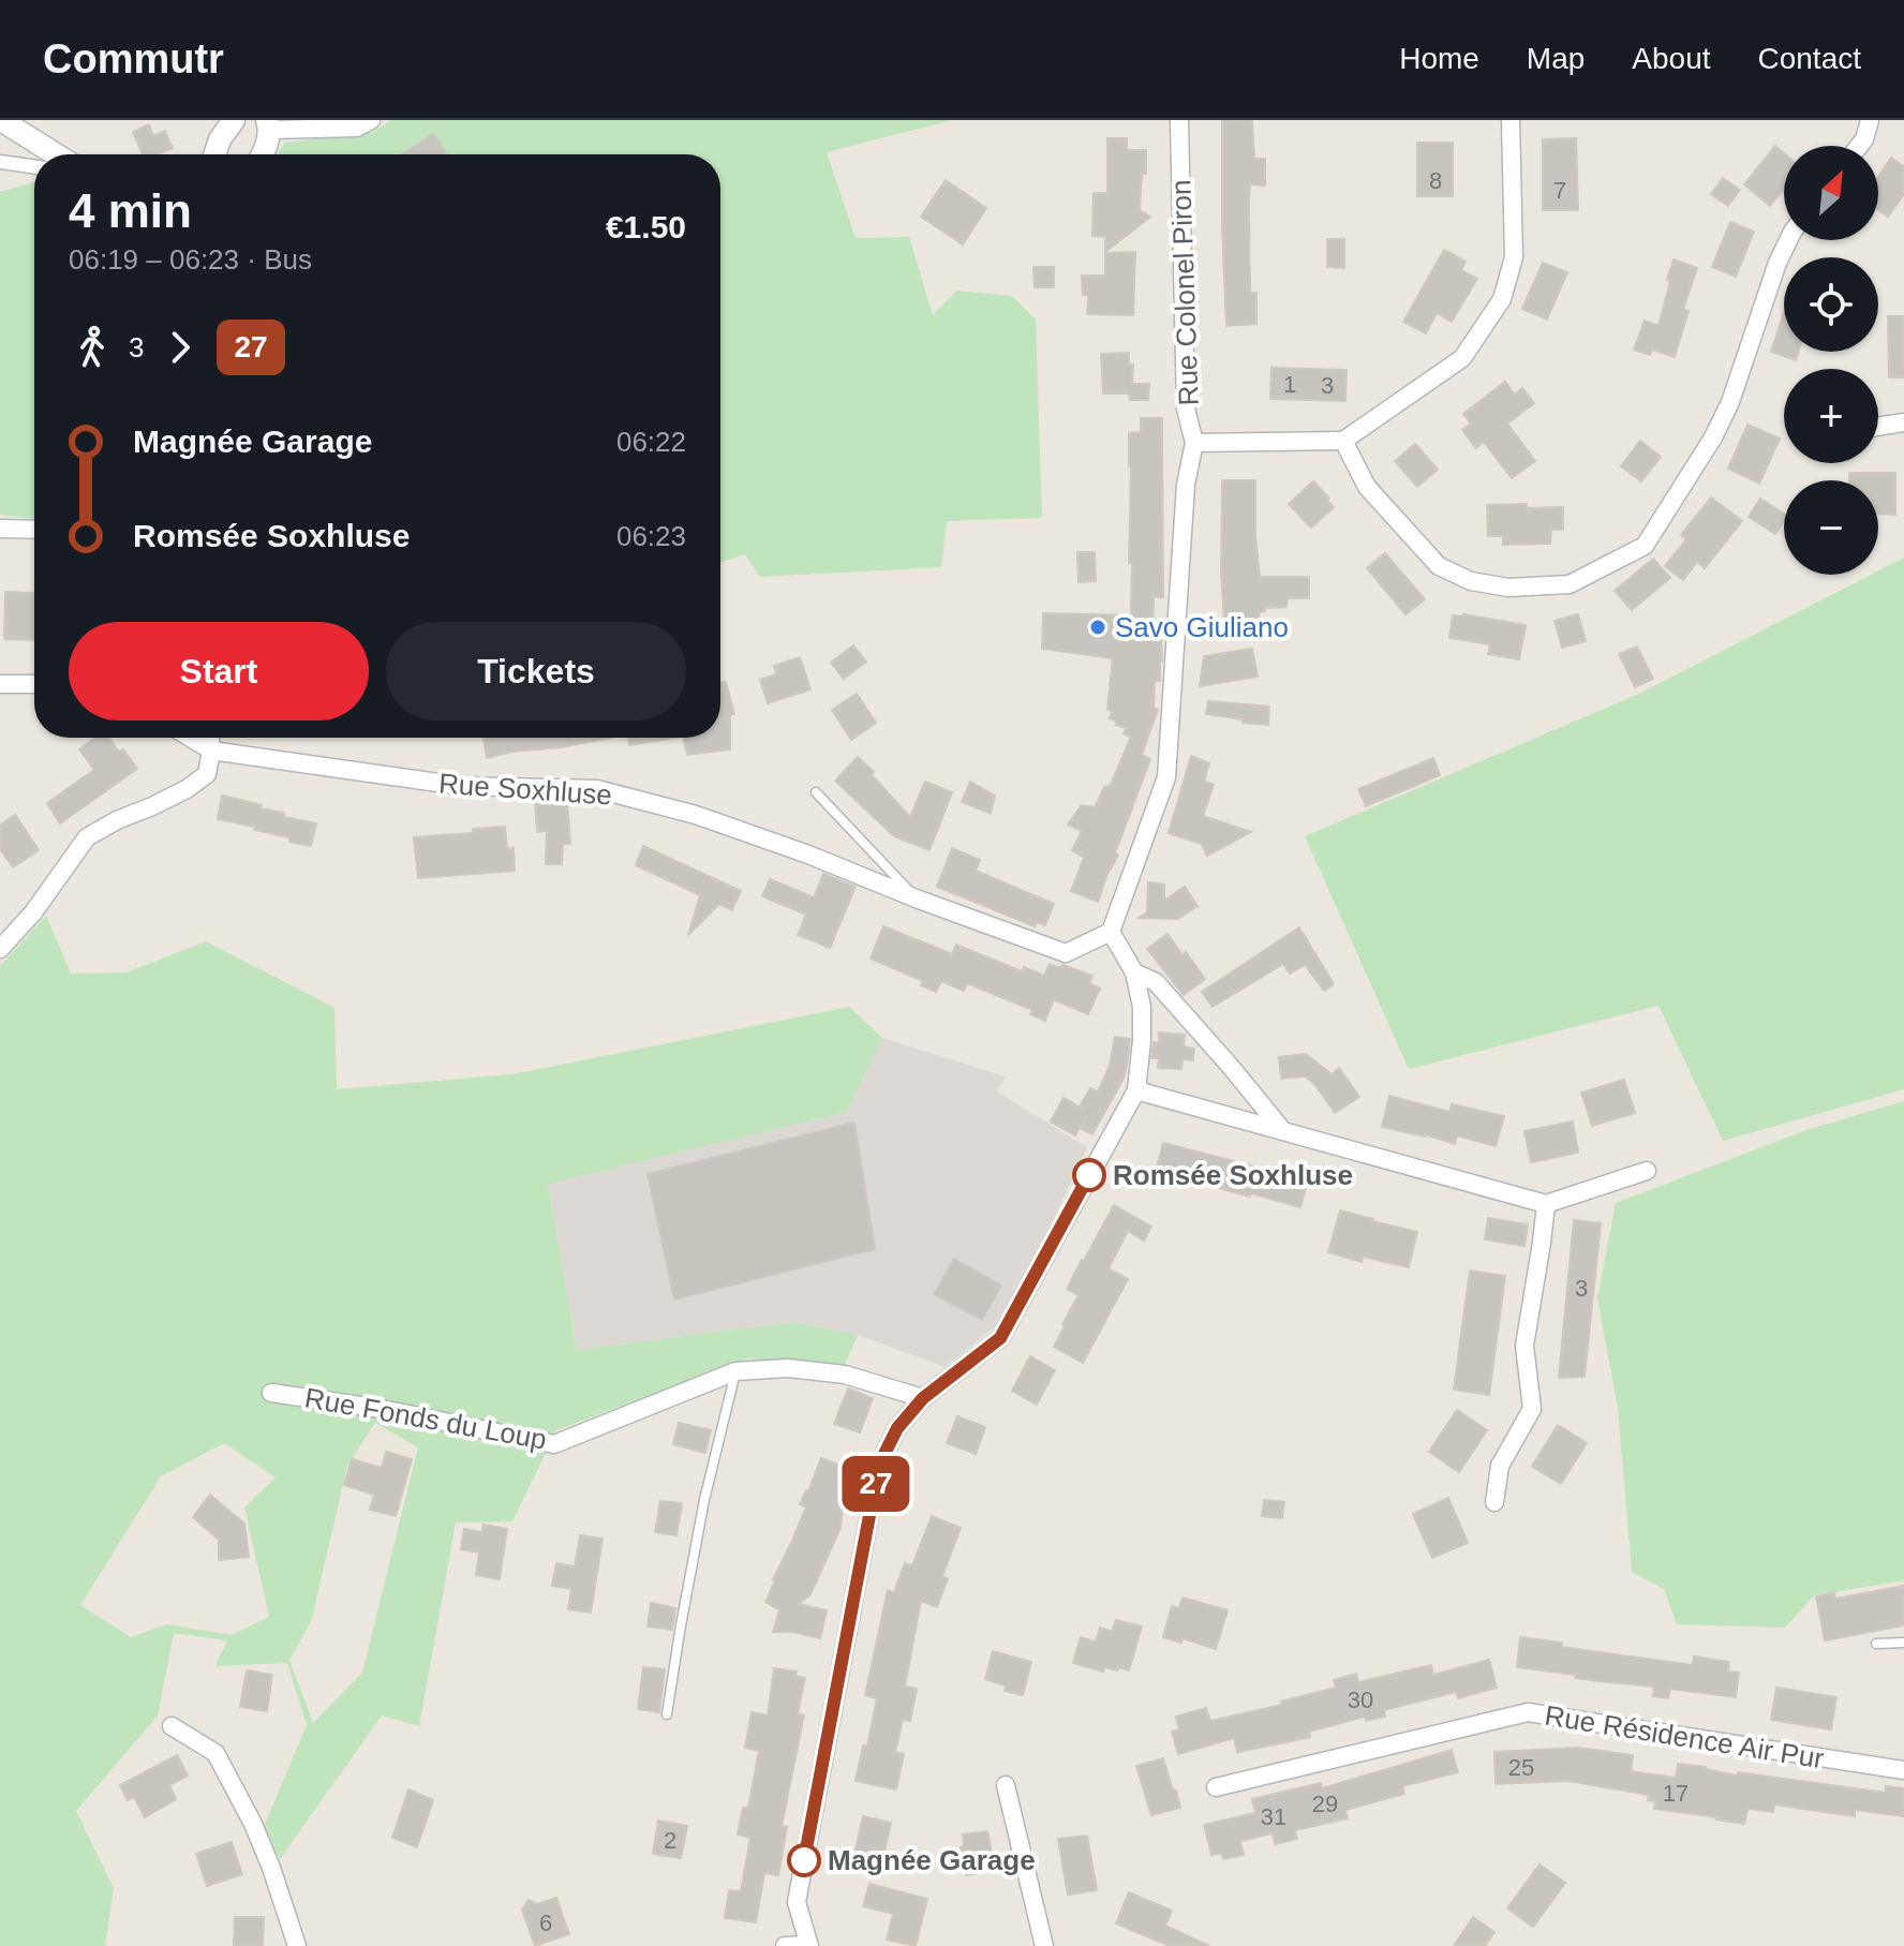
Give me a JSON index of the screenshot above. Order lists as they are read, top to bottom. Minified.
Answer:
{"streets":{"street":["Rue Colonel Piron","Rue Soxhluse","Rue Fonds du Loup","Rue Résidence Air Pur"]},"crossings":[["Rue Colonel Piron","Rue Soxhluse"]],"places":["Savo Giuliano","Romsée Soxhluse","Magnée Garage"],"lines":["bus line 27"],"house_numbers":["8","7","1","3","3","30","25","17","29","31","2","6"],"north":"top right","page":{"header":"Commutr","nav":["Home","Map","About","Contact"],"on_map":"27","map_buttons":["+","−"],"heading":["4 min","06:19 – 06:23 · Bus","€1.50"],"legs":["3","27"],"list":[{"name":"Magnée Garage","value":"06:22"},{"name":"Romsée Soxhluse","value":"06:23"}],"buttons":["Start","Tickets"]}}
